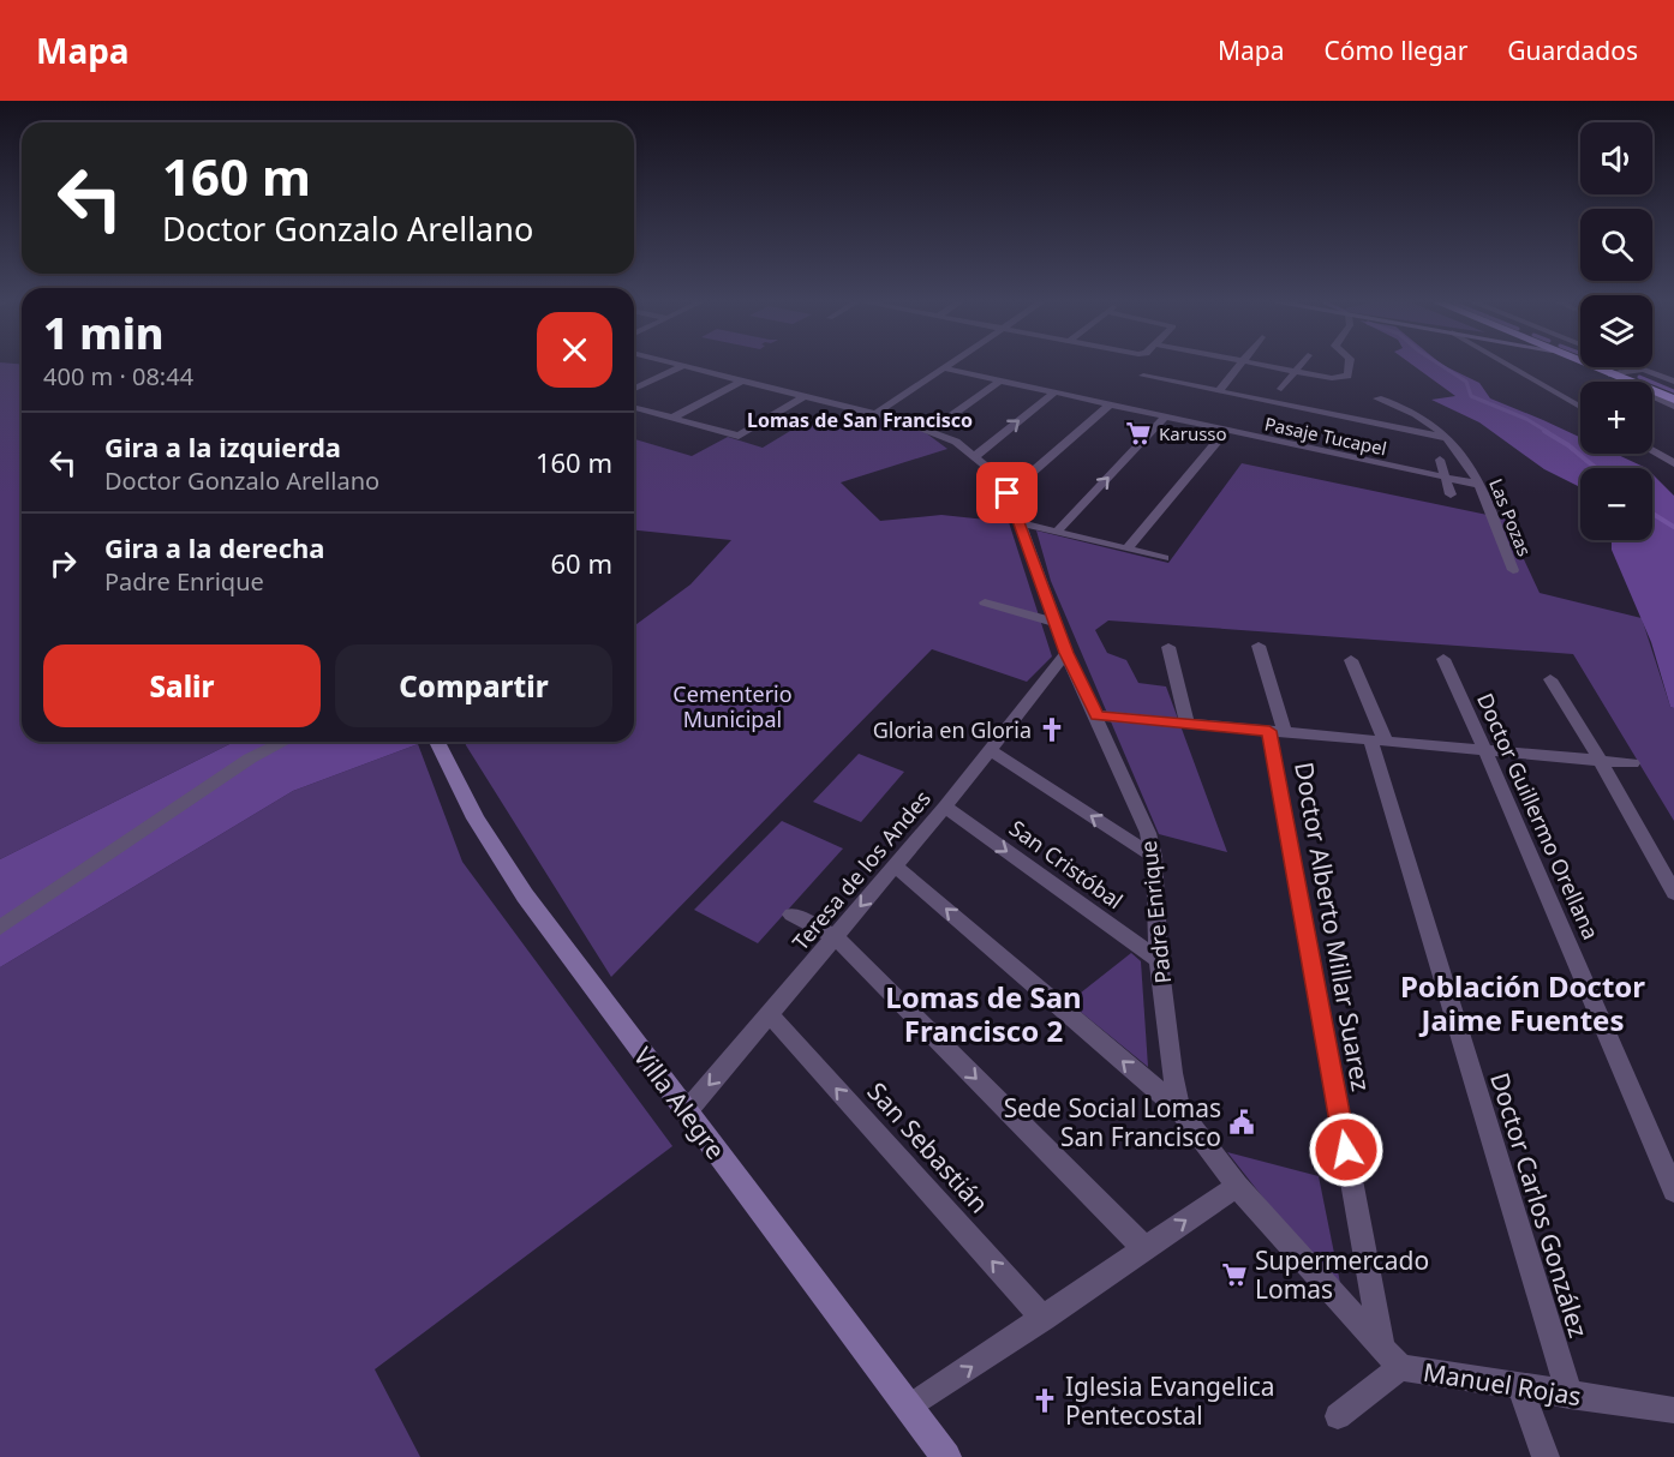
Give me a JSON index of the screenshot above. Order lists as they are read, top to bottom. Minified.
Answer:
{"streets":{"main road":["Villa Alegre"],"street":["Pasaje Tucapel","Las Pozas","Doctor Guillermo Orellana","San Cristóbal","Teresa de los Andes","Padre Enrique","Doctor Alberto Millar Suarez","San Sebastián","Doctor Carlos González","Manuel Rojas"]},"crossings":[["Pasaje Tucapel","Las Pozas"],["San Cristóbal","Teresa de los Andes"],["San Cristóbal","Padre Enrique"],["Teresa de los Andes","Padre Enrique"],["Teresa de los Andes","Villa Alegre"],["Teresa de los Andes","San Sebastián"],["Padre Enrique","Manuel Rojas"],["Doctor Alberto Millar Suarez","Manuel Rojas"],["Doctor Carlos González","Manuel Rojas"]],"one_way":["Teresa de los Andes"],"districts":["Lomas de San Francisco","Población Doctor Jaime Fuentes","Lomas de San Francisco 2"],"parks":["Cementerio Municipal"],"places":{"supermarket":["Karusso","Supermercado Lomas"],"church":["Gloria en Gloria","Iglesia Evangelica Pentecostal"],"public building":["Sede Social Lomas San Francisco"]},"page":{"header":"Mapa","nav":["Mapa","Cómo llegar","Guardados"],"map_buttons":["+","−"],"turn":["160 m","Doctor Gonzalo Arellano"],"heading":["1 min","400 m · 08:44"],"list":[{"name":"Gira a la izquierda","note":"Doctor Gonzalo Arellano","value":"160 m"},{"name":"Gira a la derecha","note":"Padre Enrique","value":"60 m"}],"buttons":["Salir","Compartir"]}}
